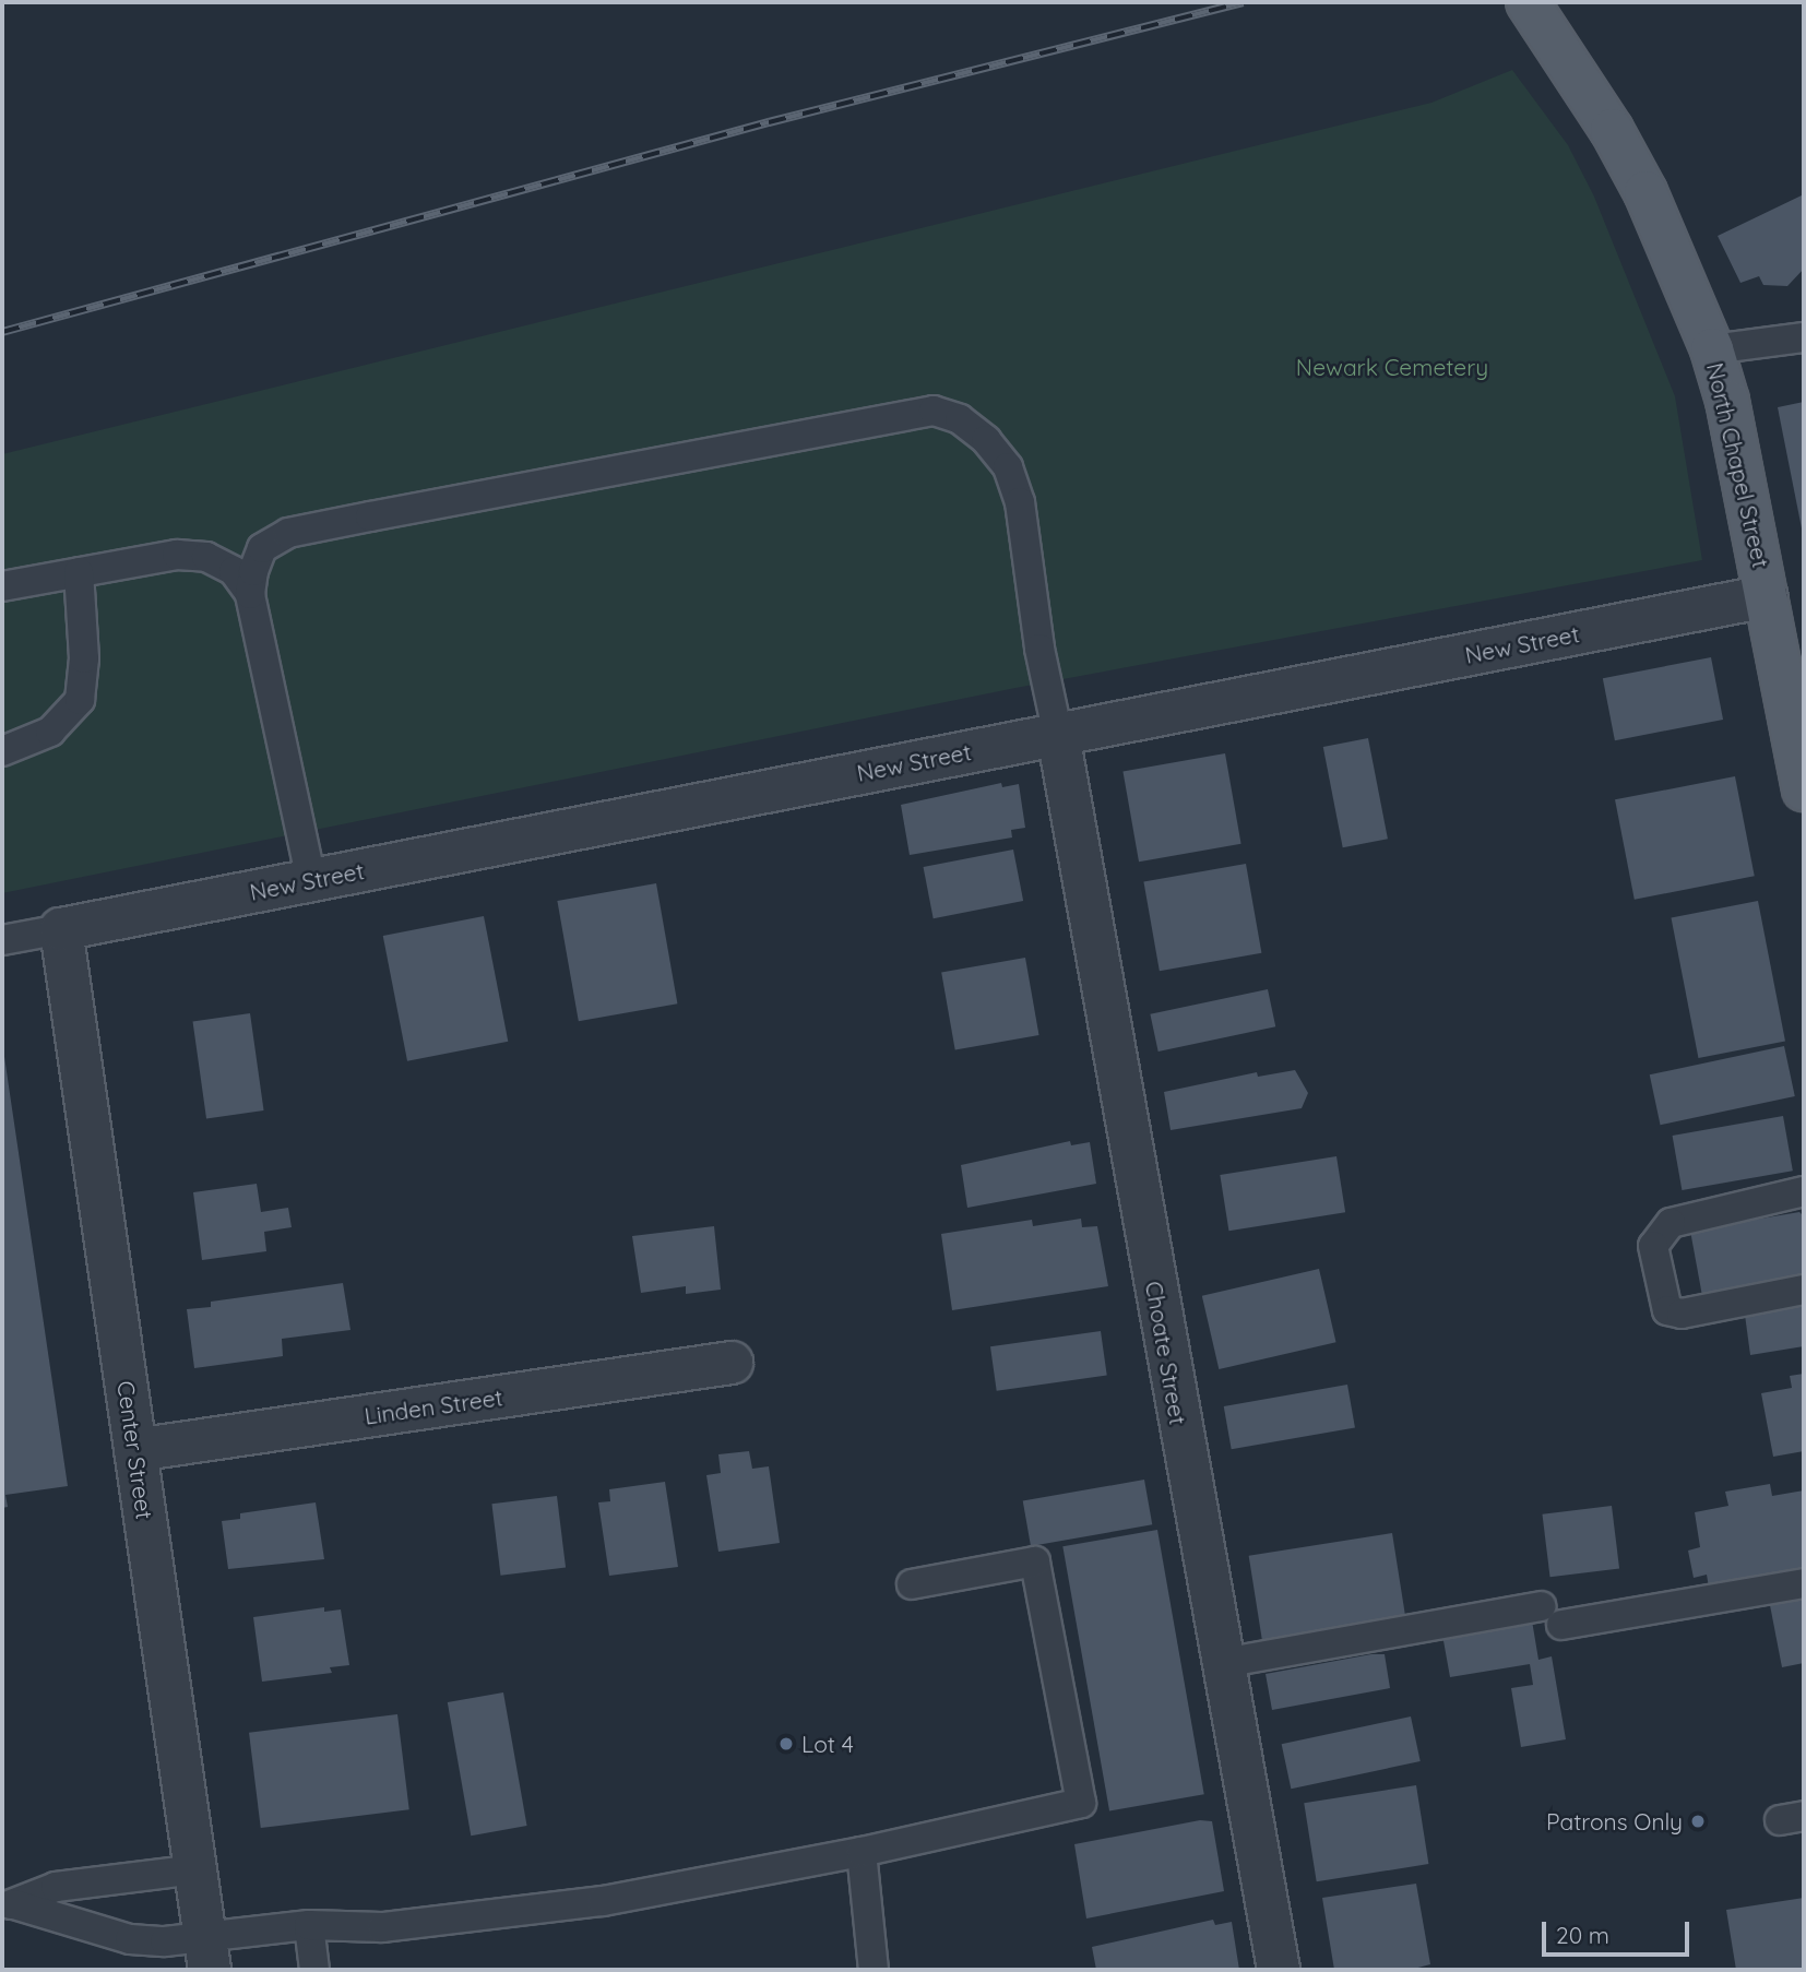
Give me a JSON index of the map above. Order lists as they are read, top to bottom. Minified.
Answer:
{"streets":{"main road":["North Chapel Street"],"street":["New Street","Choate Street","Linden Street","Center Street"]},"crossings":[["North Chapel Street","New Street"],["New Street","Choate Street"],["New Street","Center Street"],["Linden Street","Center Street"]],"parks":["Newark Cemetery"],"places":["Lot 4","Patrons Only"],"scale_bar":"20 m"}
